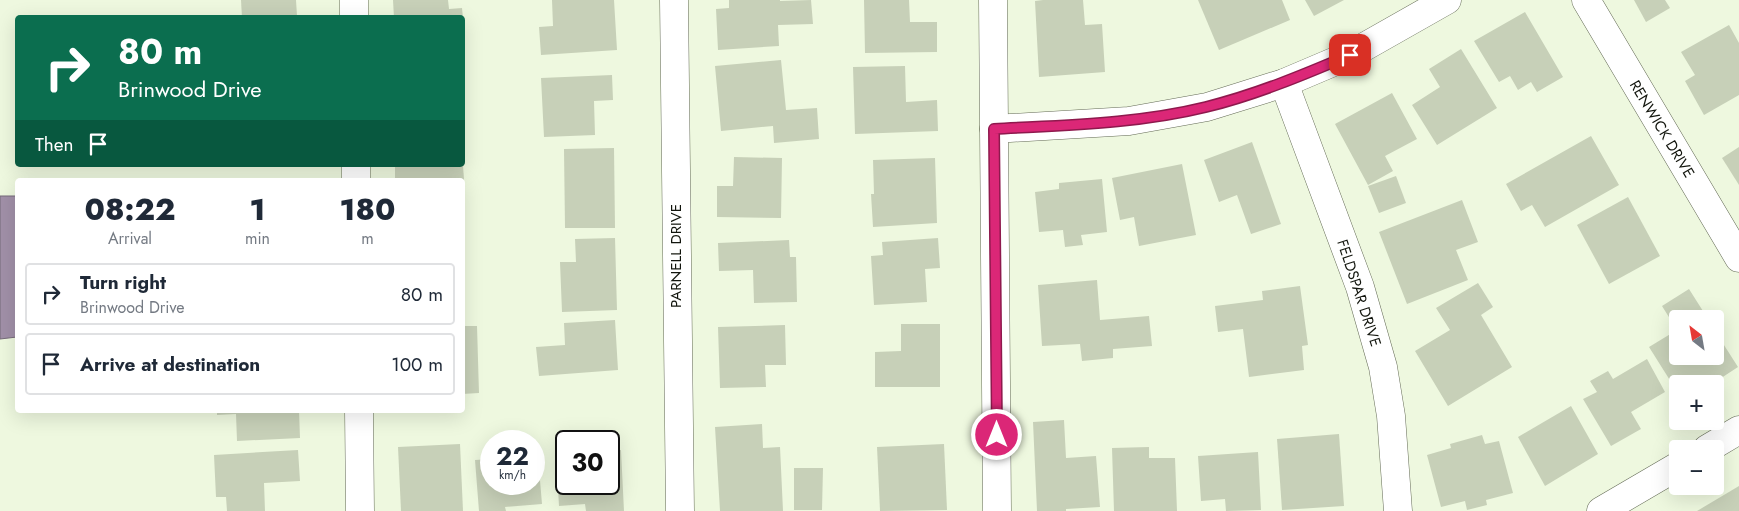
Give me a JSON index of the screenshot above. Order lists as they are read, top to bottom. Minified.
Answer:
{"streets":{"street":["RENWICK DRIVE","PARNELL DRIVE","FELDSPAR DRIVE"]},"north":"top left","page":{"turn":["80 m","Brinwood Drive"],"then":"Then","eta":["08:22","Arrival","1","min","180","m"],"list":[{"name":"Turn right","note":"Brinwood Drive","value":"80 m"},{"name":"Arrive at destination","value":"100 m"}],"map_buttons":["+","−"],"speed":"22 km/h","limit":"30"}}
